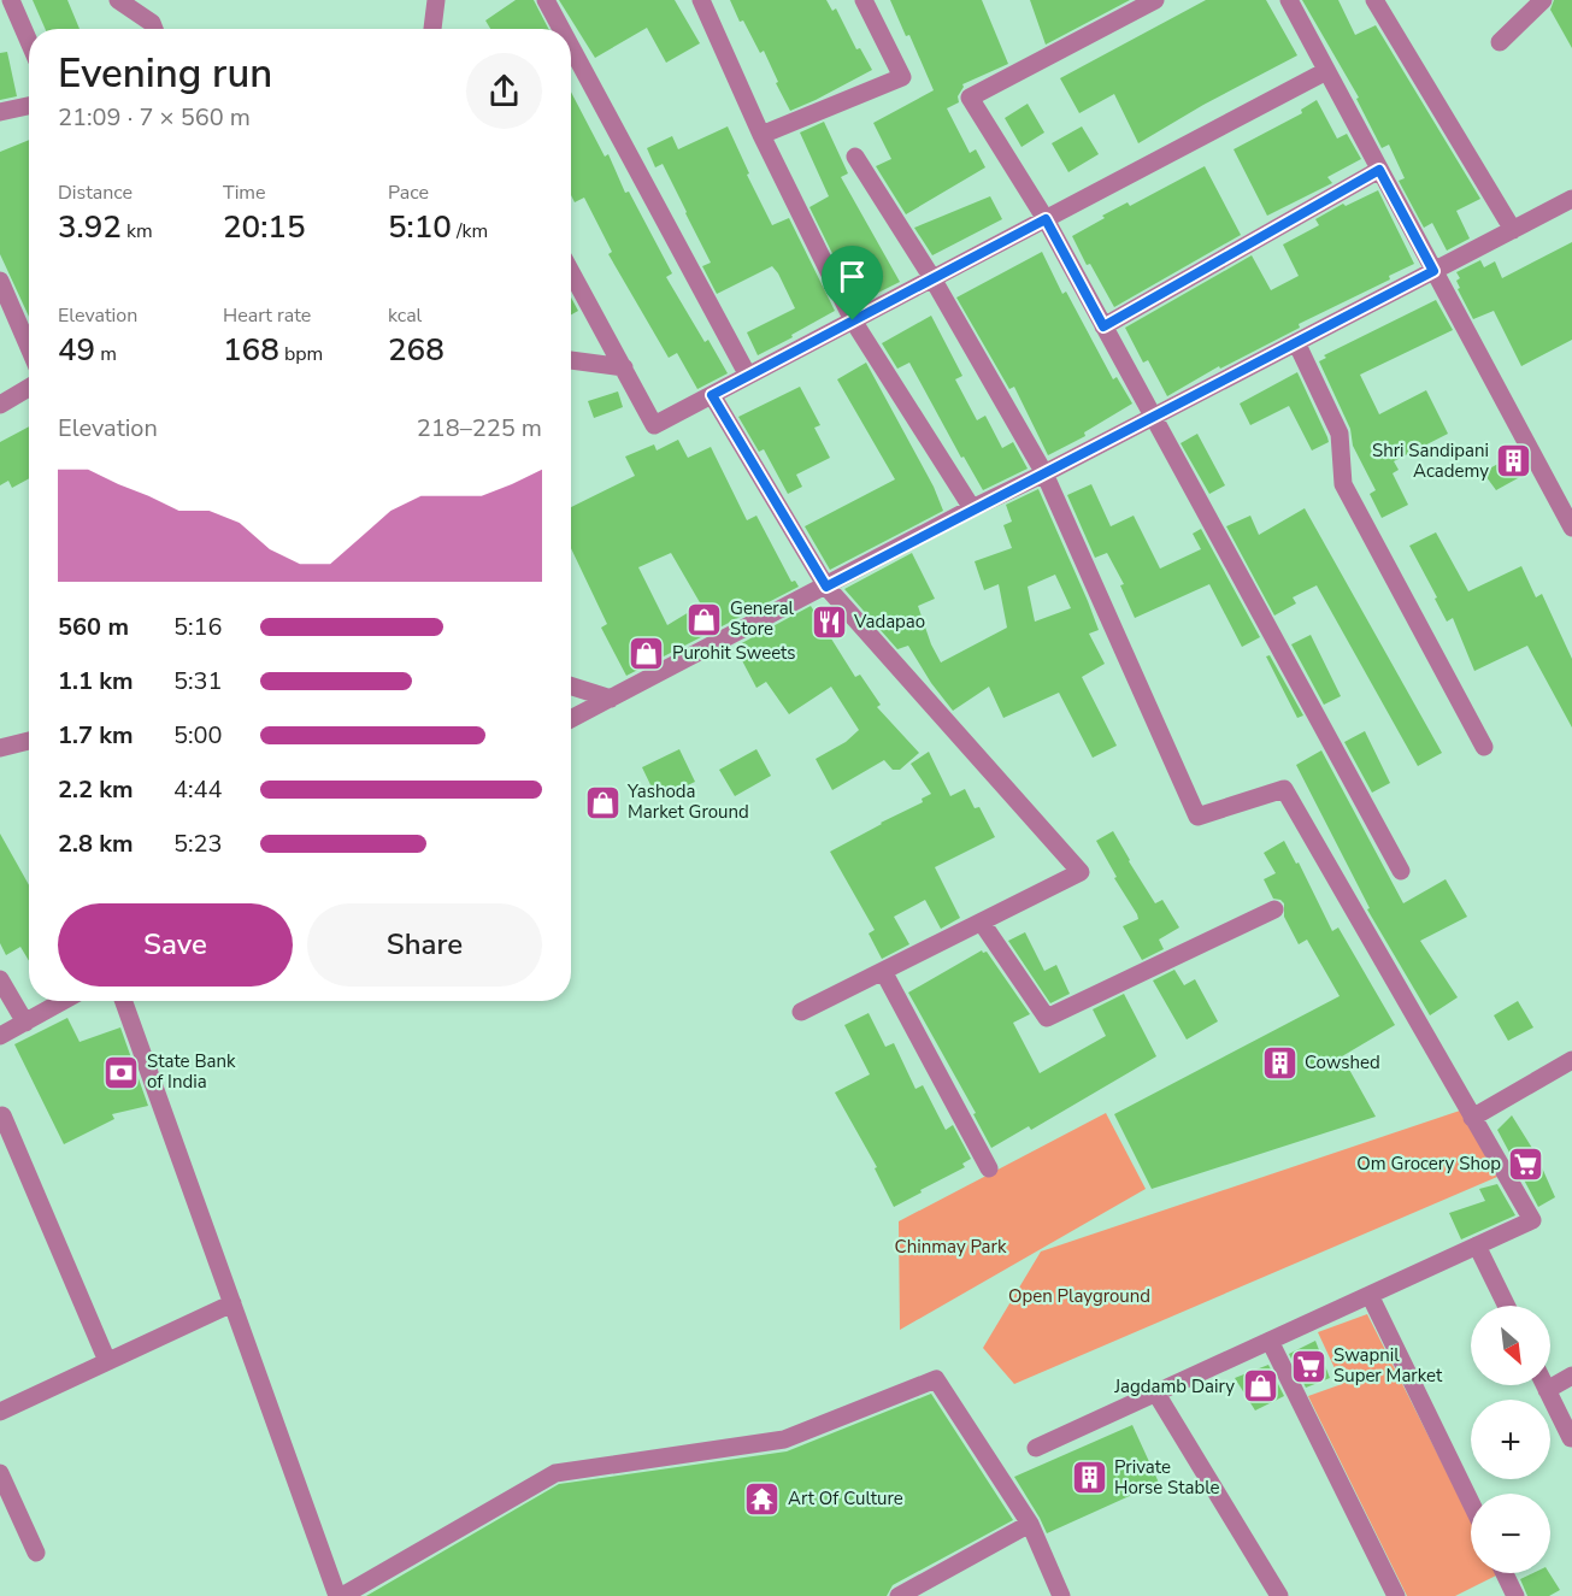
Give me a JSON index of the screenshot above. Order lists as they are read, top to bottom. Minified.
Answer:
{"parks":["Chinmay Park","Open Playground"],"places":{"building":["Shri Sandipani Academy","Cowshed","Private Horse Stable"],"shop":["General Store","Purohit Sweets","Yashoda Market Ground","Jagdamb Dairy"],"restaurant":["Vadapao"],"bank":["State Bank of India"],"supermarket":["Om Grocery Shop","Swapnil Super Market"],"temple":["Art Of Culture"]},"north":"bottom right","page":{"heading":["Evening run","21:09 · 7 × 560 m"],"stats":[["Distance","3.92 km"],["Time","20:15"],["Pace","5:10 /km"],["Elevation","49 m"],["Heart rate","168 bpm"],["kcal","268"]],"chart":["Elevation","218–225 m"],"list":[{"name":"560 m","note":"5:16"},{"name":"1.1 km","note":"5:31"},{"name":"1.7 km","note":"5:00"},{"name":"2.2 km","note":"4:44"},{"name":"2.8 km","note":"5:23"}],"buttons":["Save","Share"],"map_buttons":["+","−"]}}
